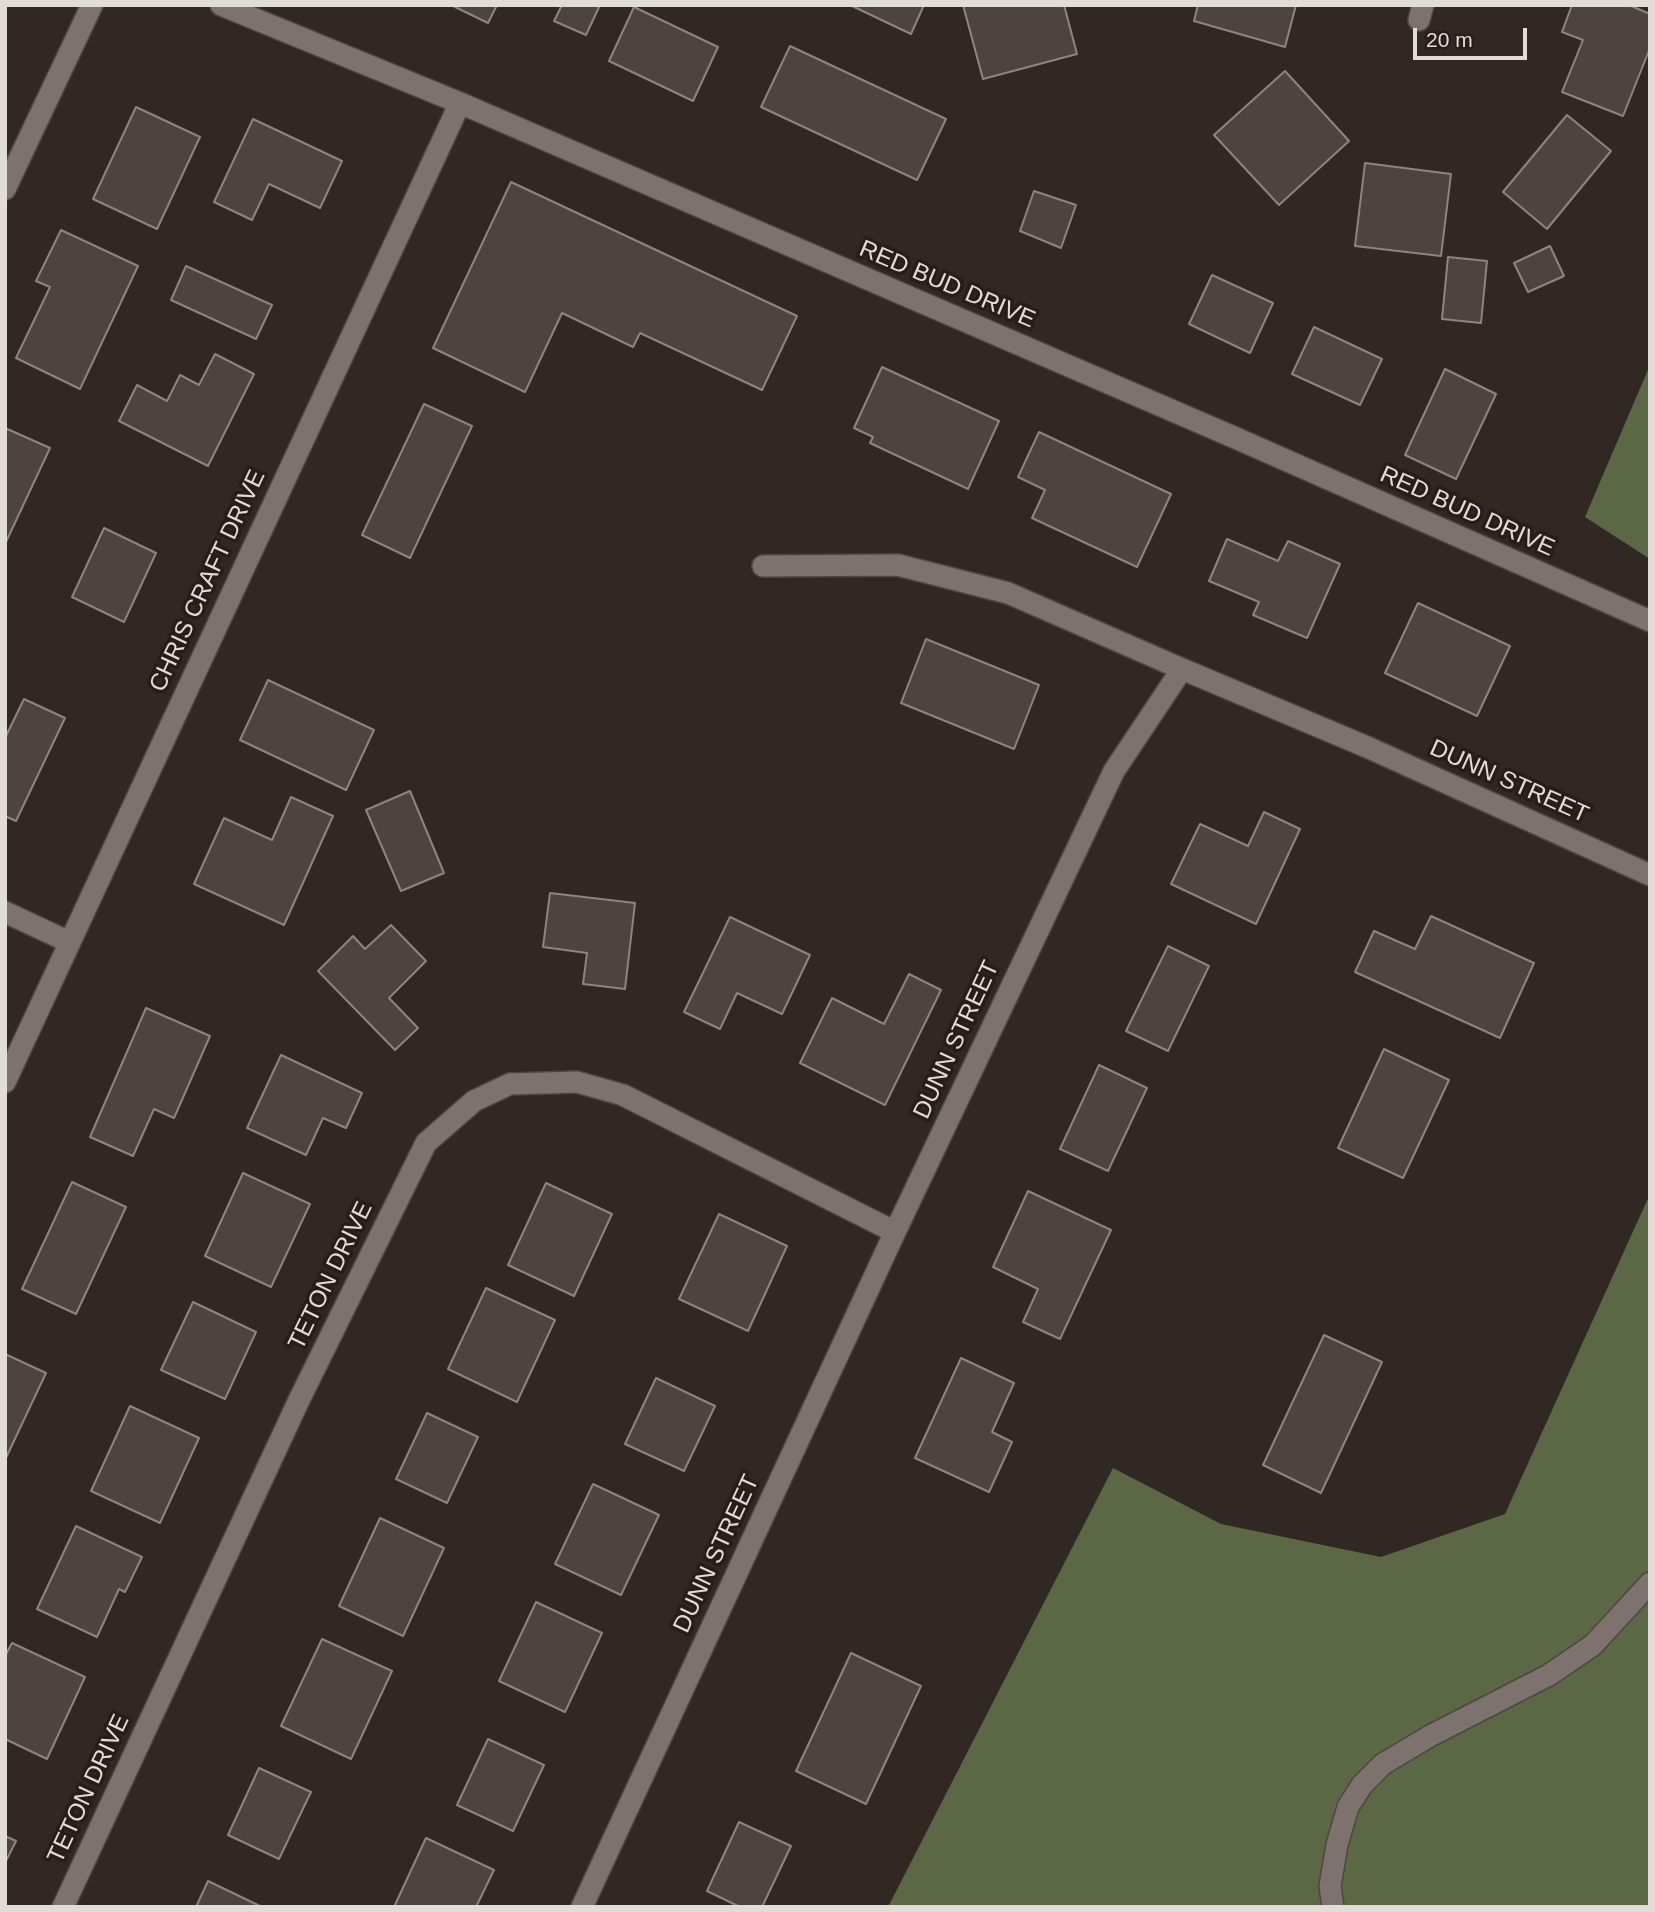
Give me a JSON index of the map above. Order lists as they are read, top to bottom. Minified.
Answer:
{"streets":{"street":["RED BUD DRIVE","CHRIS CRAFT DRIVE","DUNN STREET","TETON DRIVE"]},"crossings":[["RED BUD DRIVE","CHRIS CRAFT DRIVE"],["DUNN STREET","TETON DRIVE"]],"scale_bar":"20 m"}
